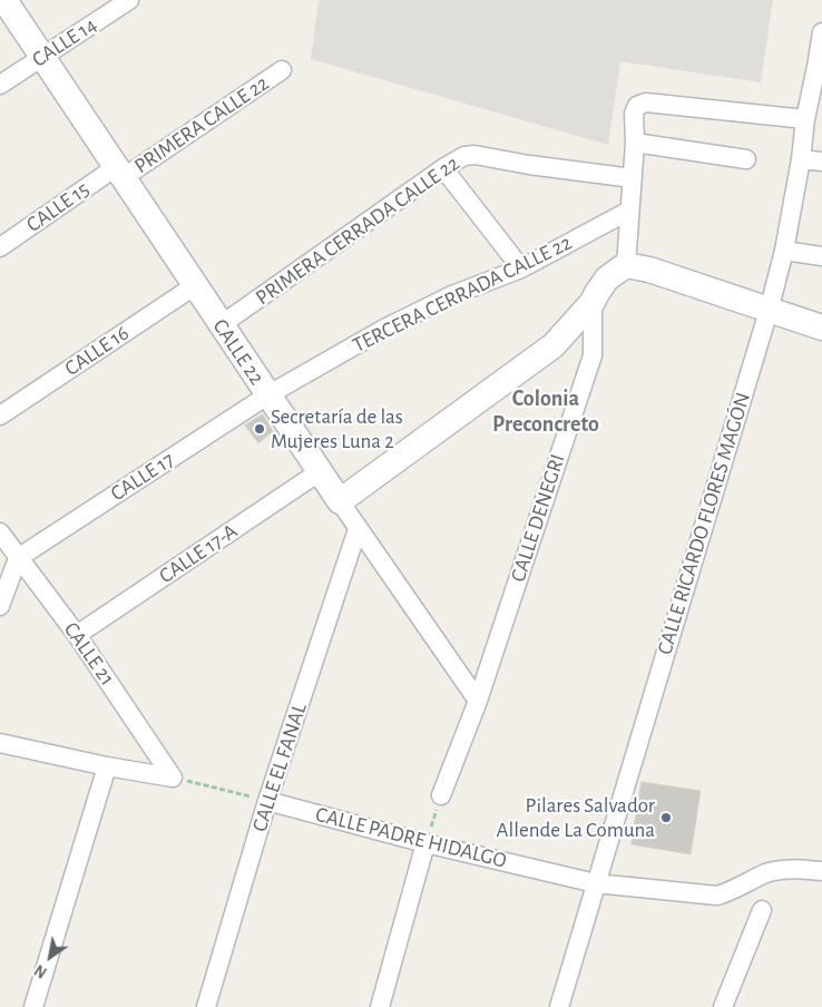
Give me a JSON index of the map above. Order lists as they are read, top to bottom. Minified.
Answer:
{"streets":{"street":["CALLE 14","PRIMERA CALLE 22","CALLE 15","PRIMERA CERRADA CALLE 22","TERCERA CERRADA CALLE 22","CALLE 16","CALLE 22","CALLE 17","CALLE DENEGRI","CALLE RICARDO FLORES MAGÓN","CALLE 17-A","CALLE 21","CALLE EL FANAL","CALLE PADRE HIDALGO"]},"crossings":[["CALLE 14","CALLE 22"],["PRIMERA CALLE 22","CALLE 15"],["PRIMERA CALLE 22","CALLE 22"],["CALLE 15","CALLE 22"],["PRIMERA CERRADA CALLE 22","CALLE 22"],["TERCERA CERRADA CALLE 22","CALLE 22"],["TERCERA CERRADA CALLE 22","CALLE 17"],["CALLE 16","CALLE 22"],["CALLE 22","CALLE 17"],["CALLE 22","CALLE DENEGRI"],["CALLE 22","CALLE 17-A"],["CALLE 22","CALLE EL FANAL"],["CALLE 17","CALLE 21"],["CALLE RICARDO FLORES MAGÓN","CALLE PADRE HIDALGO"],["CALLE 17-A","CALLE 21"],["CALLE EL FANAL","CALLE PADRE HIDALGO"]],"districts":["Colonia Preconcreto"],"places":["Secretaría de las Mujeres Luna 2","Pilares Salvador Allende La Comuna"],"north":"bottom left"}
